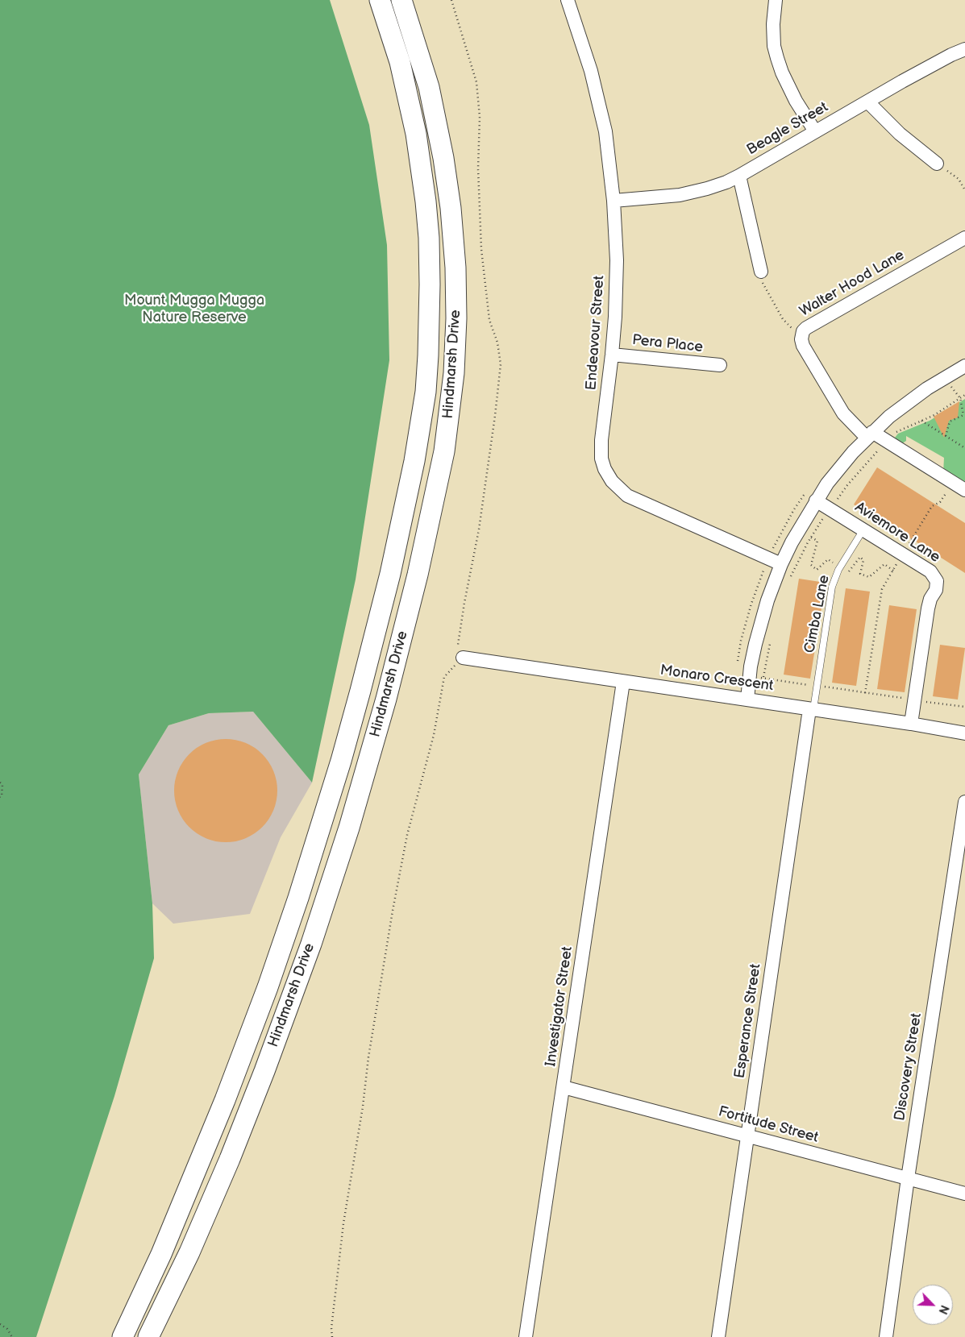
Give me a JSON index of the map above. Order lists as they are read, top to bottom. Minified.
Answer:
{"streets":{"main road":["Hindmarsh Drive"],"street":["Beagle Street","Walter Hood Lane","Endeavour Street","Pera Place","Aviemore Lane","Monaro Crescent","Investigator Street","Esperance Street","Discovery Street","Fortitude Street"],"lane":["Cimba Lane"]},"crossings":[["Beagle Street","Endeavour Street"],["Endeavour Street","Pera Place"],["Aviemore Lane","Cimba Lane"],["Aviemore Lane","Monaro Crescent"],["Cimba Lane","Monaro Crescent"],["Cimba Lane","Esperance Street"],["Monaro Crescent","Investigator Street"],["Monaro Crescent","Esperance Street"],["Investigator Street","Fortitude Street"],["Esperance Street","Fortitude Street"],["Discovery Street","Fortitude Street"]],"parks":["Mount Mugga Mugga Nature Reserve"],"north":"bottom right"}
